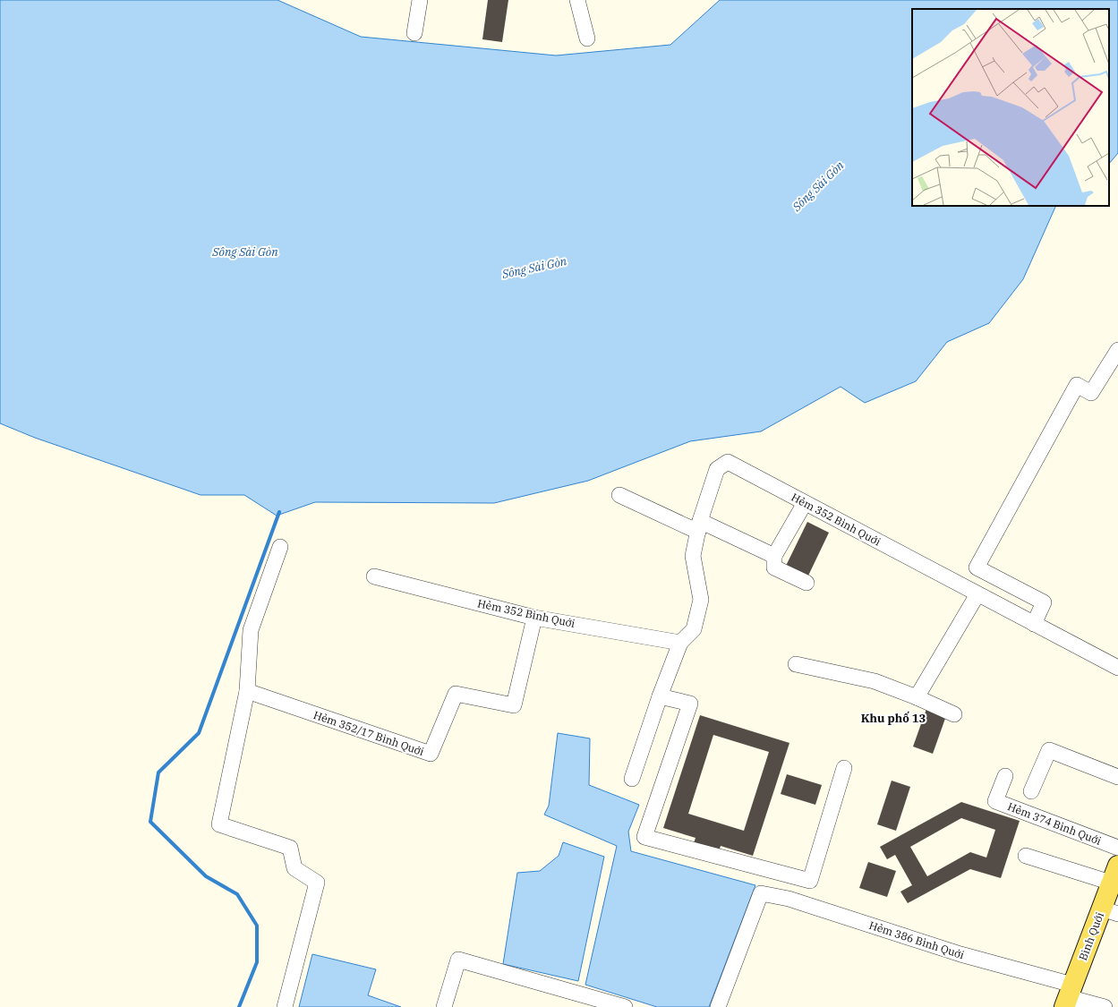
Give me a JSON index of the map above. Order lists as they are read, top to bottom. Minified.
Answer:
{"streets":{"main road":["Bình Quới"],"street":["Hẻm 352 Bình Quới","Hẻm 352/17 Bình Quới","Hẻm 374 Bình Quới","Hẻm 386 Bình Quới"]},"crossings":[["Hẻm 352 Bình Quới","Hẻm 352/17 Bình Quới"],["Bình Quới","Hẻm 386 Bình Quới"]],"districts":["Khu phố 13"],"water":["Sông Sài Gòn"]}
